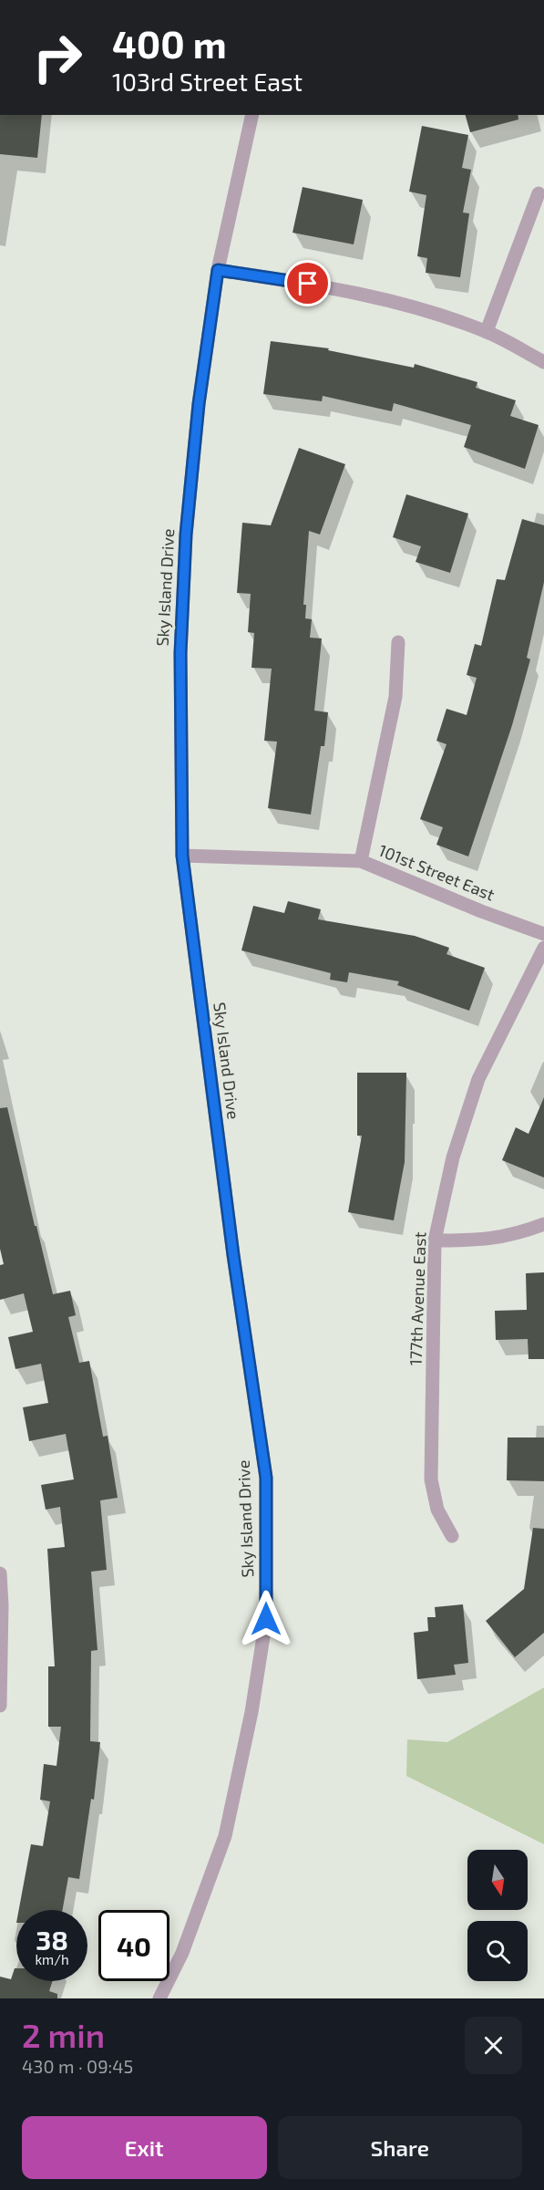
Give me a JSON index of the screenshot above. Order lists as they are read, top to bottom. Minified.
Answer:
{"streets":{"street":["Sky Island Drive","101st Street East","177th Avenue East"]},"crossings":[["Sky Island Drive","101st Street East"]],"north":"bottom","page":{"turn":["400 m","103rd Street East"],"speed":"38 km/h","limit":"40","heading":["2 min","430 m · 09:45"],"buttons":["Exit","Share"]}}
